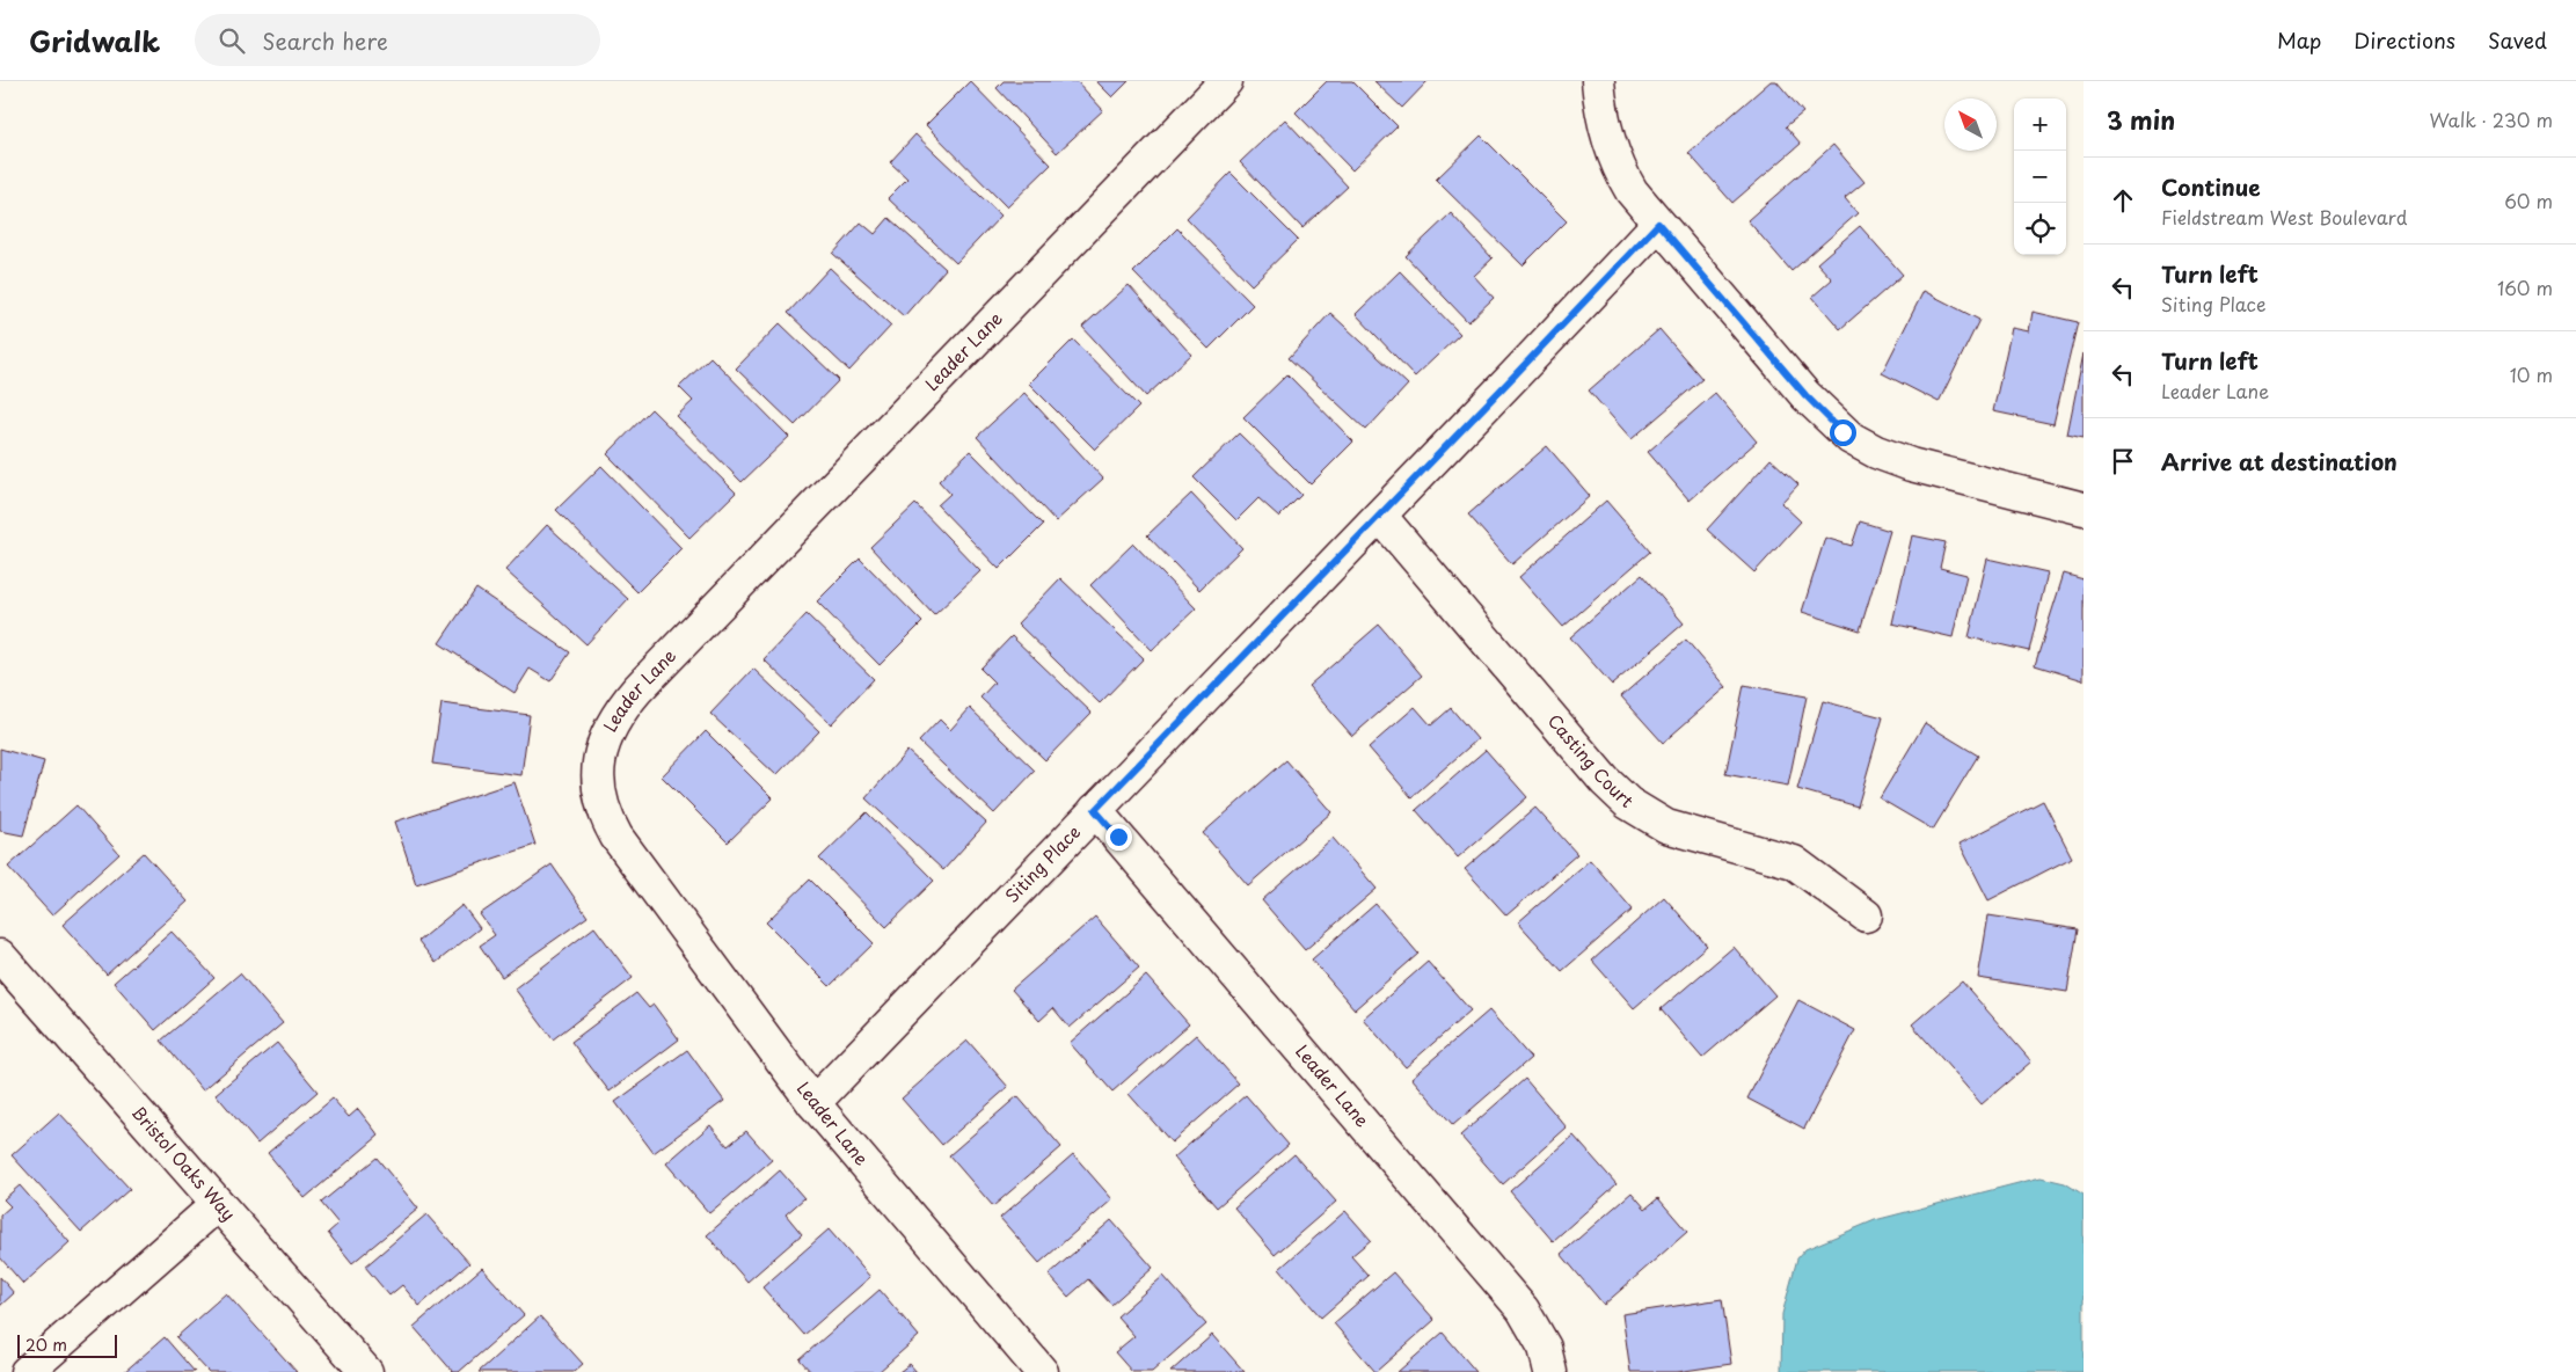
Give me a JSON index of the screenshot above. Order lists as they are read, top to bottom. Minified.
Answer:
{"streets":{"street":["Leader Lane","Casting Court","Siting Place","Bristol Oaks Way"]},"crossings":[["Leader Lane","Siting Place"],["Casting Court","Siting Place"]],"scale_bar":"20 m","north":"top left","page":{"header":"Gridwalk","search":"Search here","nav":["Map","Directions","Saved"],"heading":["3 min","Walk · 230 m"],"map_buttons":["+","−"],"list":[["Continue","Fieldstream West Boulevard","60 m"],["Turn left","Siting Place","160 m"],["Turn left","Leader Lane","10 m"],"Arrive at destination"],"scale":"20 m"}}
